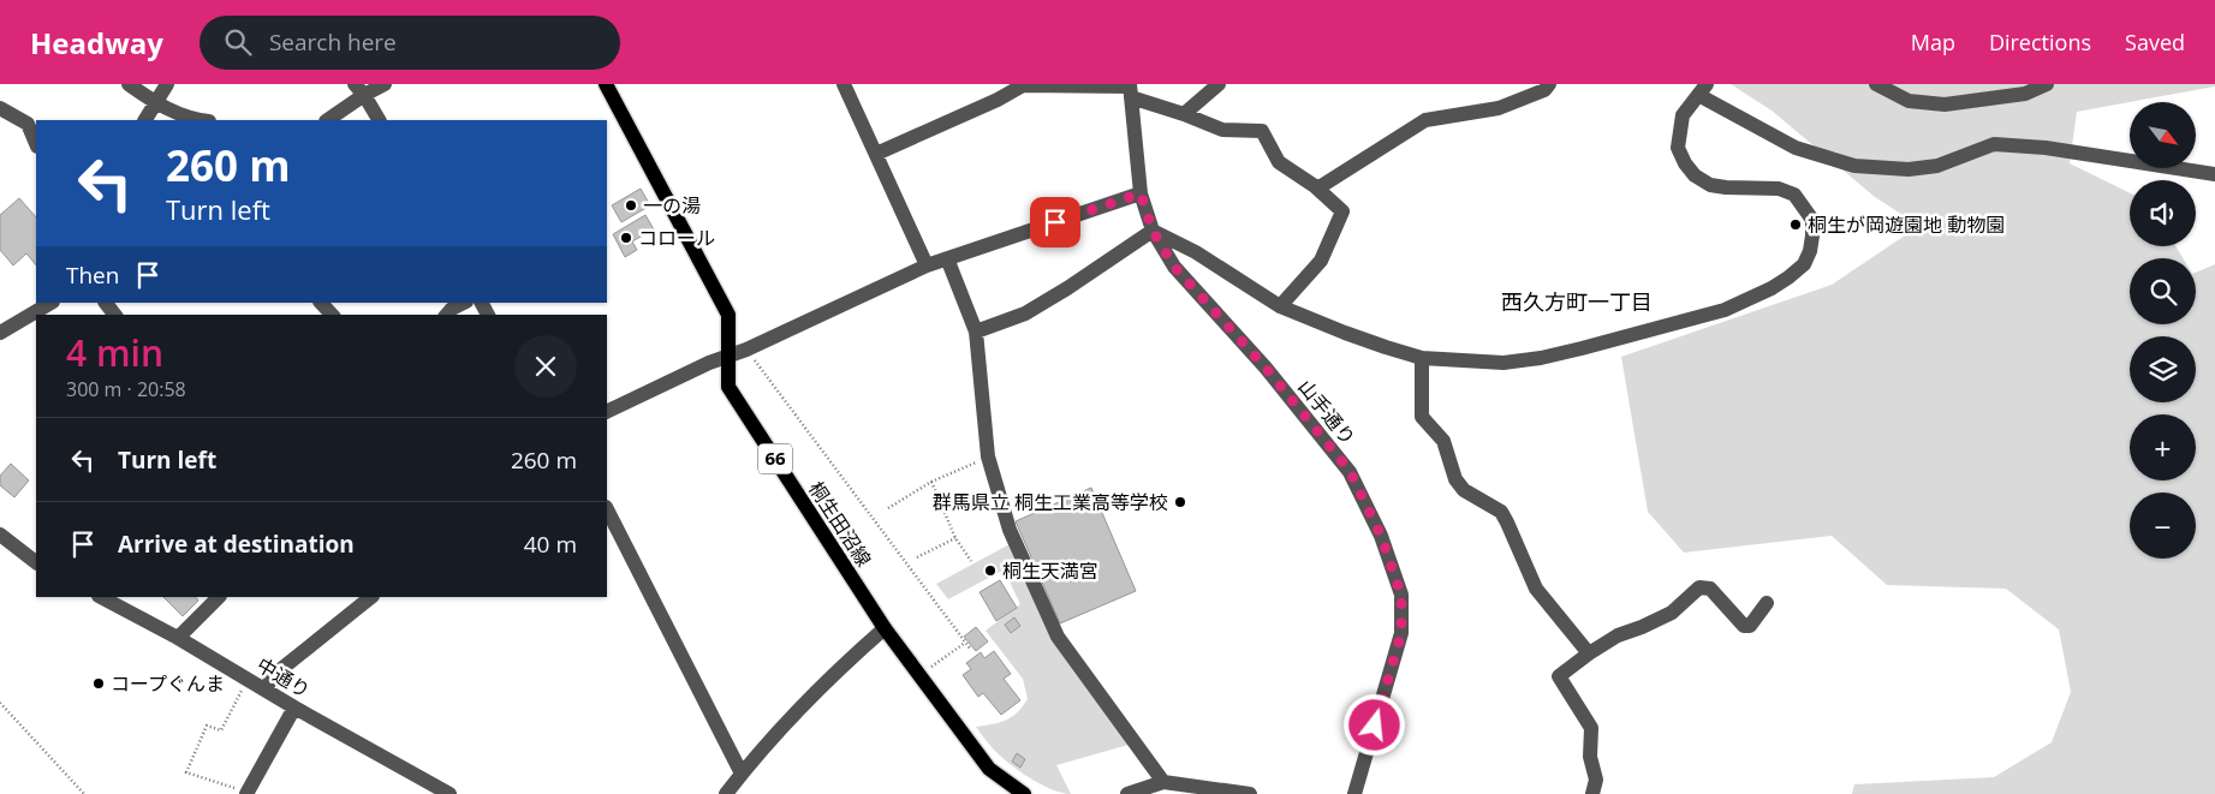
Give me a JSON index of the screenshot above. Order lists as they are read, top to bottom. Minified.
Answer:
{"streets":{"main road":["66","桐生田沼線"],"street":["山手通り","中通り"]},"districts":["西久方町一丁目"],"places":["一の湯","桐生が岡遊園地 動物園","コロール","群馬県立 桐生工業高等学校","桐生天満宮","コープぐんま"],"north":"bottom right","page":{"header":"Headway","search":"Search here","nav":["Map","Directions","Saved"],"map_buttons":["+","−"],"turn":["260 m","Turn left"],"then":"Then","heading":["4 min","300 m · 20:58"],"list":[{"name":"Turn left","value":"260 m"},{"name":"Arrive at destination","value":"40 m"}]}}
